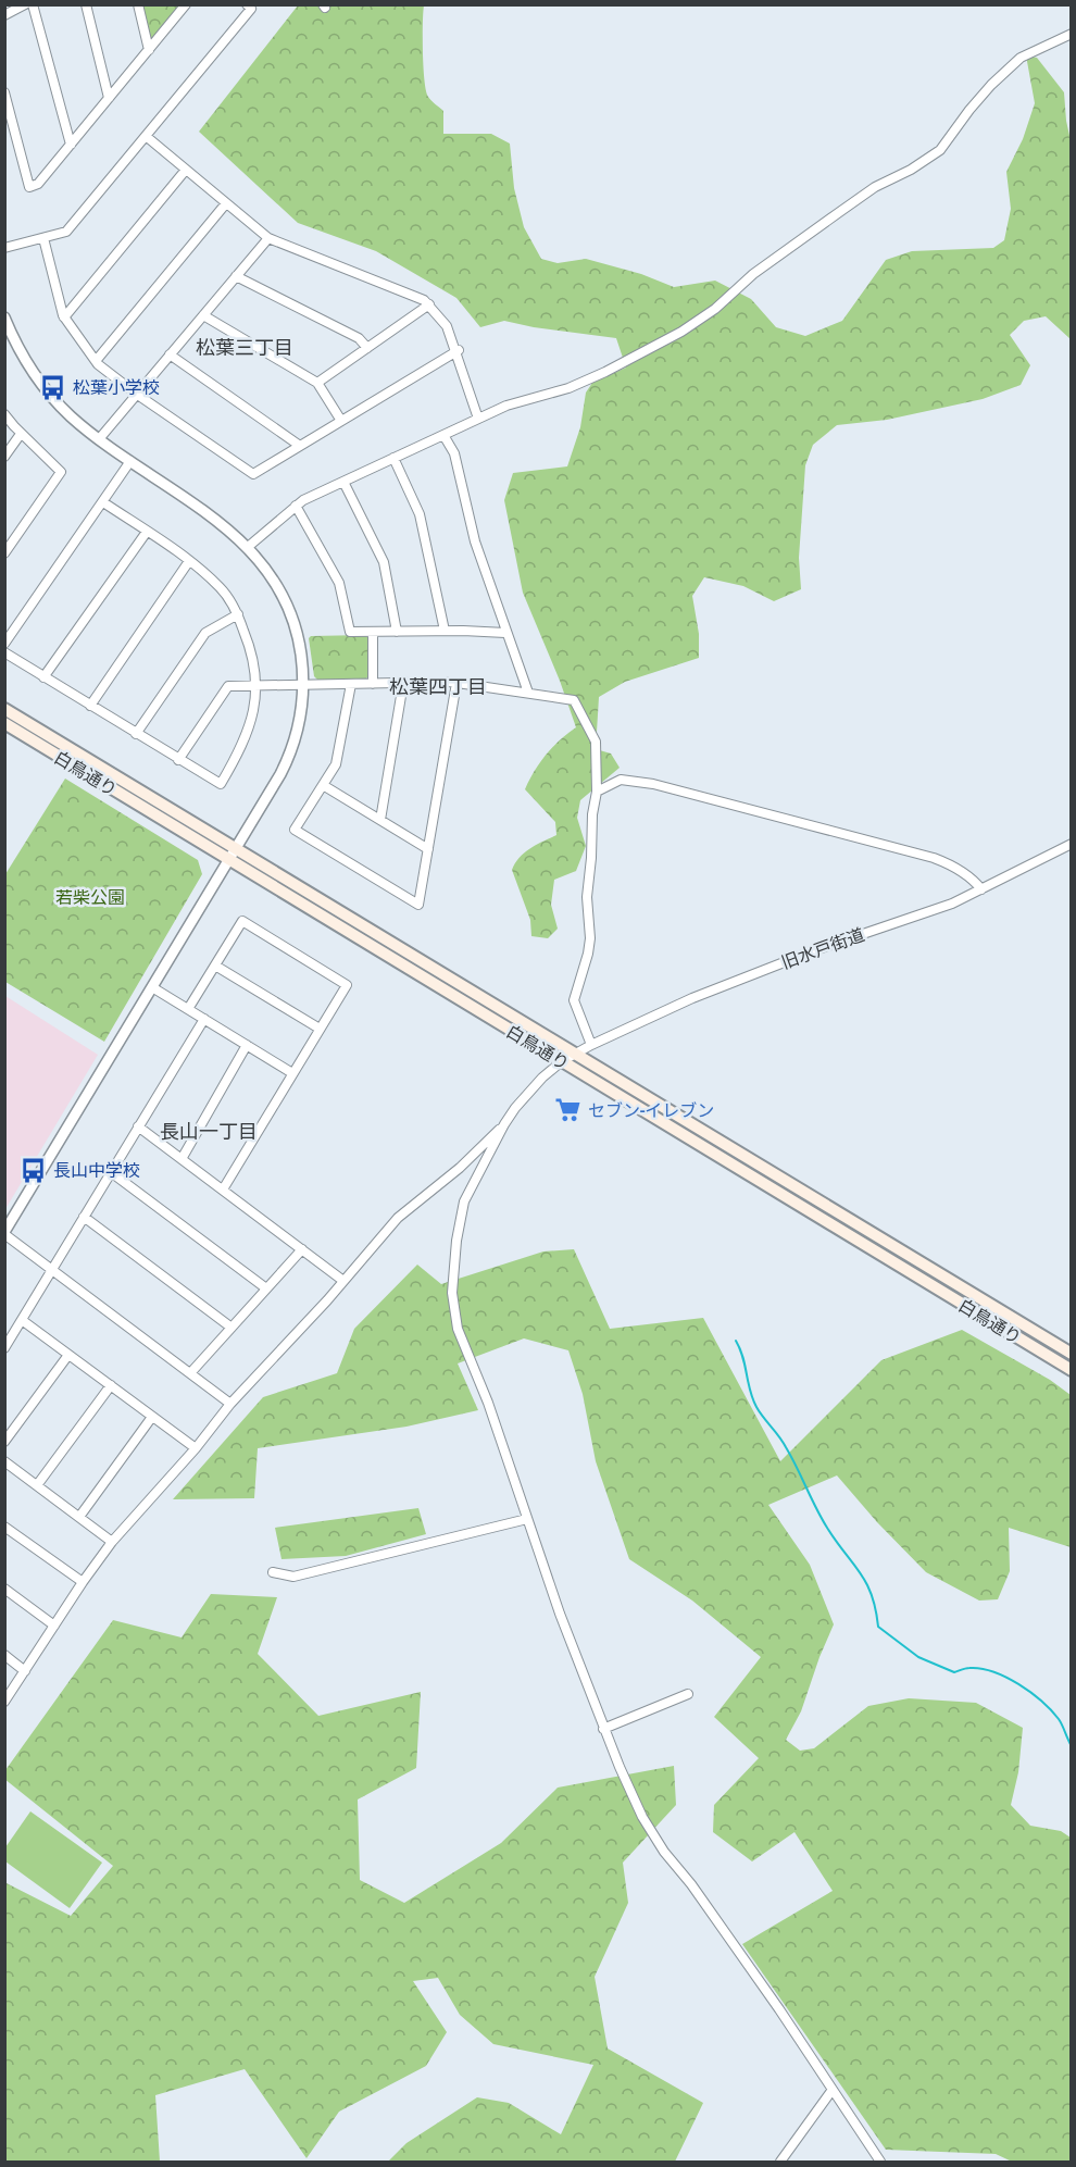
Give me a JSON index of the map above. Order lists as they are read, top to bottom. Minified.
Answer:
{"streets":{"main road":["白鳥通り"],"street":["旧水戸街道"]},"crossings":[["白鳥通り","旧水戸街道"]],"districts":["松葉三丁目","松葉四丁目","長山一丁目"],"parks":["若柴公園"],"places":{"bus stop":["松葉小学校","長山中学校"],"supermarket":["セブン-イレブン"]}}
